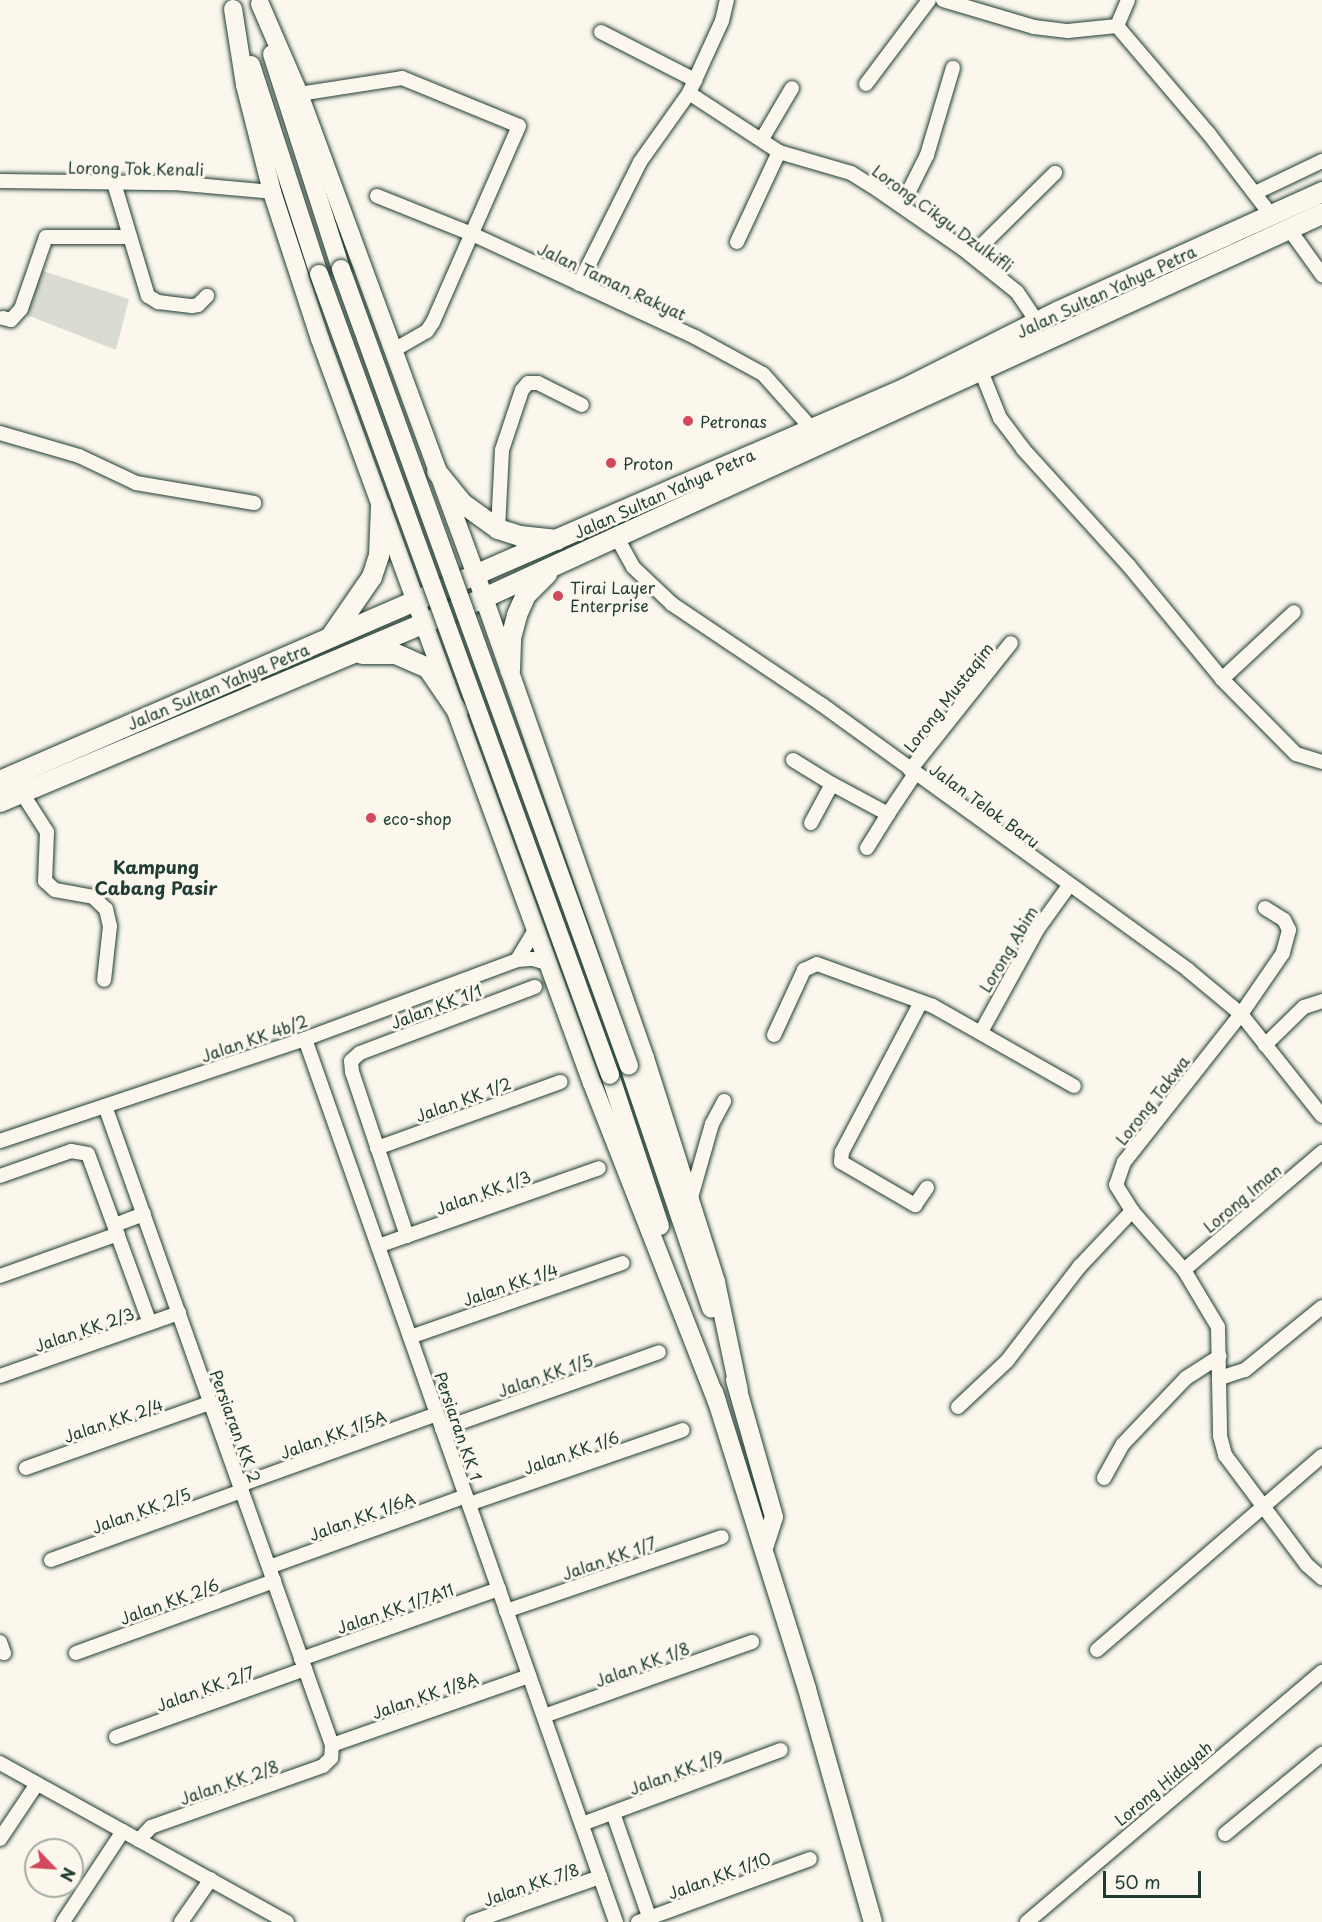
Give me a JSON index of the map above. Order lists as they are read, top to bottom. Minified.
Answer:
{"streets":{"highway":["Jalan Sultan Yahya Petra"],"street":["Lorong Tok Kenali","Lorong Cikgu Dzulkifli","Jalan Taman Rakyat","Lorong Mustaqim","Jalan Telok Baru","Lorong Abim","Jalan KK 1/1","Jalan KK 4b/2","Jalan KK 1/2","Lorong Takwa","Jalan KK 1/3","Lorong Iman","Jalan KK 1/4","Jalan KK 2/3","Jalan KK 1/5","Jalan KK 2/4","Persiaran KK 2","Persiaran KK 1","Jalan KK 1/5A","Jalan KK 1/6","Jalan KK 2/5","Jalan KK 1/6A","Jalan KK 1/7","Jalan KK 2/6","Jalan KK 1/7A11","Jalan KK 1/8","Jalan KK 2/7","Jalan KK 1/8A","Jalan KK 1/9","Jalan KK 2/8","Lorong Hidayah","Jalan KK 1/10","Jalan KK 7/8"]},"crossings":[["Lorong Cikgu Dzulkifli","Jalan Sultan Yahya Petra"],["Jalan Taman Rakyat","Jalan Sultan Yahya Petra"],["Jalan Sultan Yahya Petra","Jalan Telok Baru"],["Lorong Mustaqim","Jalan Telok Baru"],["Jalan Telok Baru","Lorong Abim"],["Jalan Telok Baru","Lorong Takwa"],["Jalan KK 1/1","Jalan KK 1/2"],["Jalan KK 4b/2","Persiaran KK 2"],["Jalan KK 4b/2","Persiaran KK 1"],["Lorong Takwa","Lorong Iman"],["Jalan KK 1/3","Persiaran KK 1"],["Jalan KK 1/4","Persiaran KK 1"],["Jalan KK 2/3","Persiaran KK 2"],["Jalan KK 1/5","Persiaran KK 1"],["Jalan KK 2/4","Persiaran KK 2"],["Persiaran KK 2","Jalan KK 1/5A"],["Persiaran KK 2","Jalan KK 2/5"],["Persiaran KK 2","Jalan KK 1/6A"],["Persiaran KK 2","Jalan KK 2/6"],["Persiaran KK 2","Jalan KK 1/7A11"],["Persiaran KK 2","Jalan KK 2/7"],["Persiaran KK 2","Jalan KK 1/8A"],["Persiaran KK 2","Jalan KK 2/8"],["Persiaran KK 1","Jalan KK 1/5A"],["Persiaran KK 1","Jalan KK 1/6"],["Persiaran KK 1","Jalan KK 1/6A"],["Persiaran KK 1","Jalan KK 1/7"],["Persiaran KK 1","Jalan KK 1/7A11"],["Persiaran KK 1","Jalan KK 1/8"],["Persiaran KK 1","Jalan KK 1/8A"],["Persiaran KK 1","Jalan KK 1/9"],["Persiaran KK 1","Jalan KK 7/8"],["Jalan KK 1/5A","Jalan KK 2/5"],["Jalan KK 1/6","Jalan KK 1/6A"],["Jalan KK 1/6A","Jalan KK 2/6"],["Jalan KK 1/7A11","Jalan KK 2/7"],["Jalan KK 1/8A","Jalan KK 2/8"]],"districts":["Kampung Cabang Pasir"],"places":["Petronas","Proton","Tirai Layer Enterprise","eco-shop"],"scale_bar":"50 m","north":"bottom right"}
